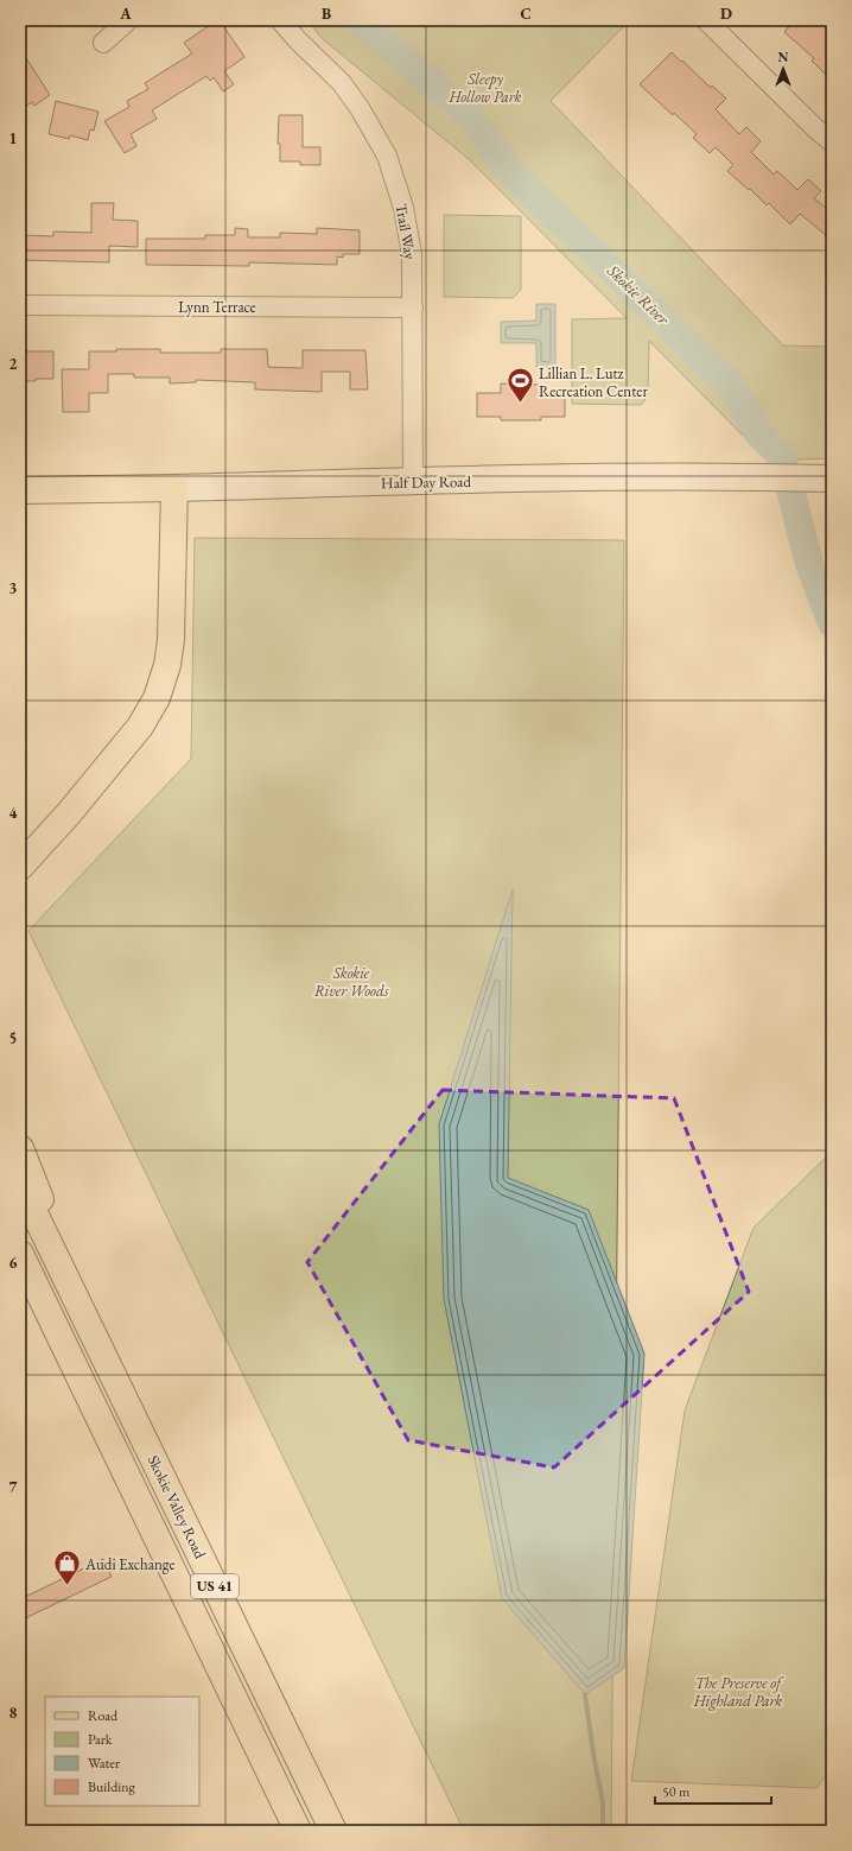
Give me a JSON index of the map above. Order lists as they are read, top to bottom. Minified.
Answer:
{"streets":{"main road":["Half Day Road","Skokie Valley Road","US 41"],"street":["Trail Way","Lynn Terrace"]},"crossings":[["Trail Way","Lynn Terrace"],["Trail Way","Half Day Road"]],"water":["Skokie River"],"parks":["Sleepy Hollow Park","Skokie River Woods","The Preserve of Highland Park"],"places":{"sports":["Lillian L. Lutz Recreation Center"],"shop":["Audi Exchange"]},"legend":["Road","Park","Water","Building"],"scale_bar":"50 m","north":"top","grid":{"columns":["A","B","C","D"],"rows":["1","2","3","4","5","6","7","8"]}}
